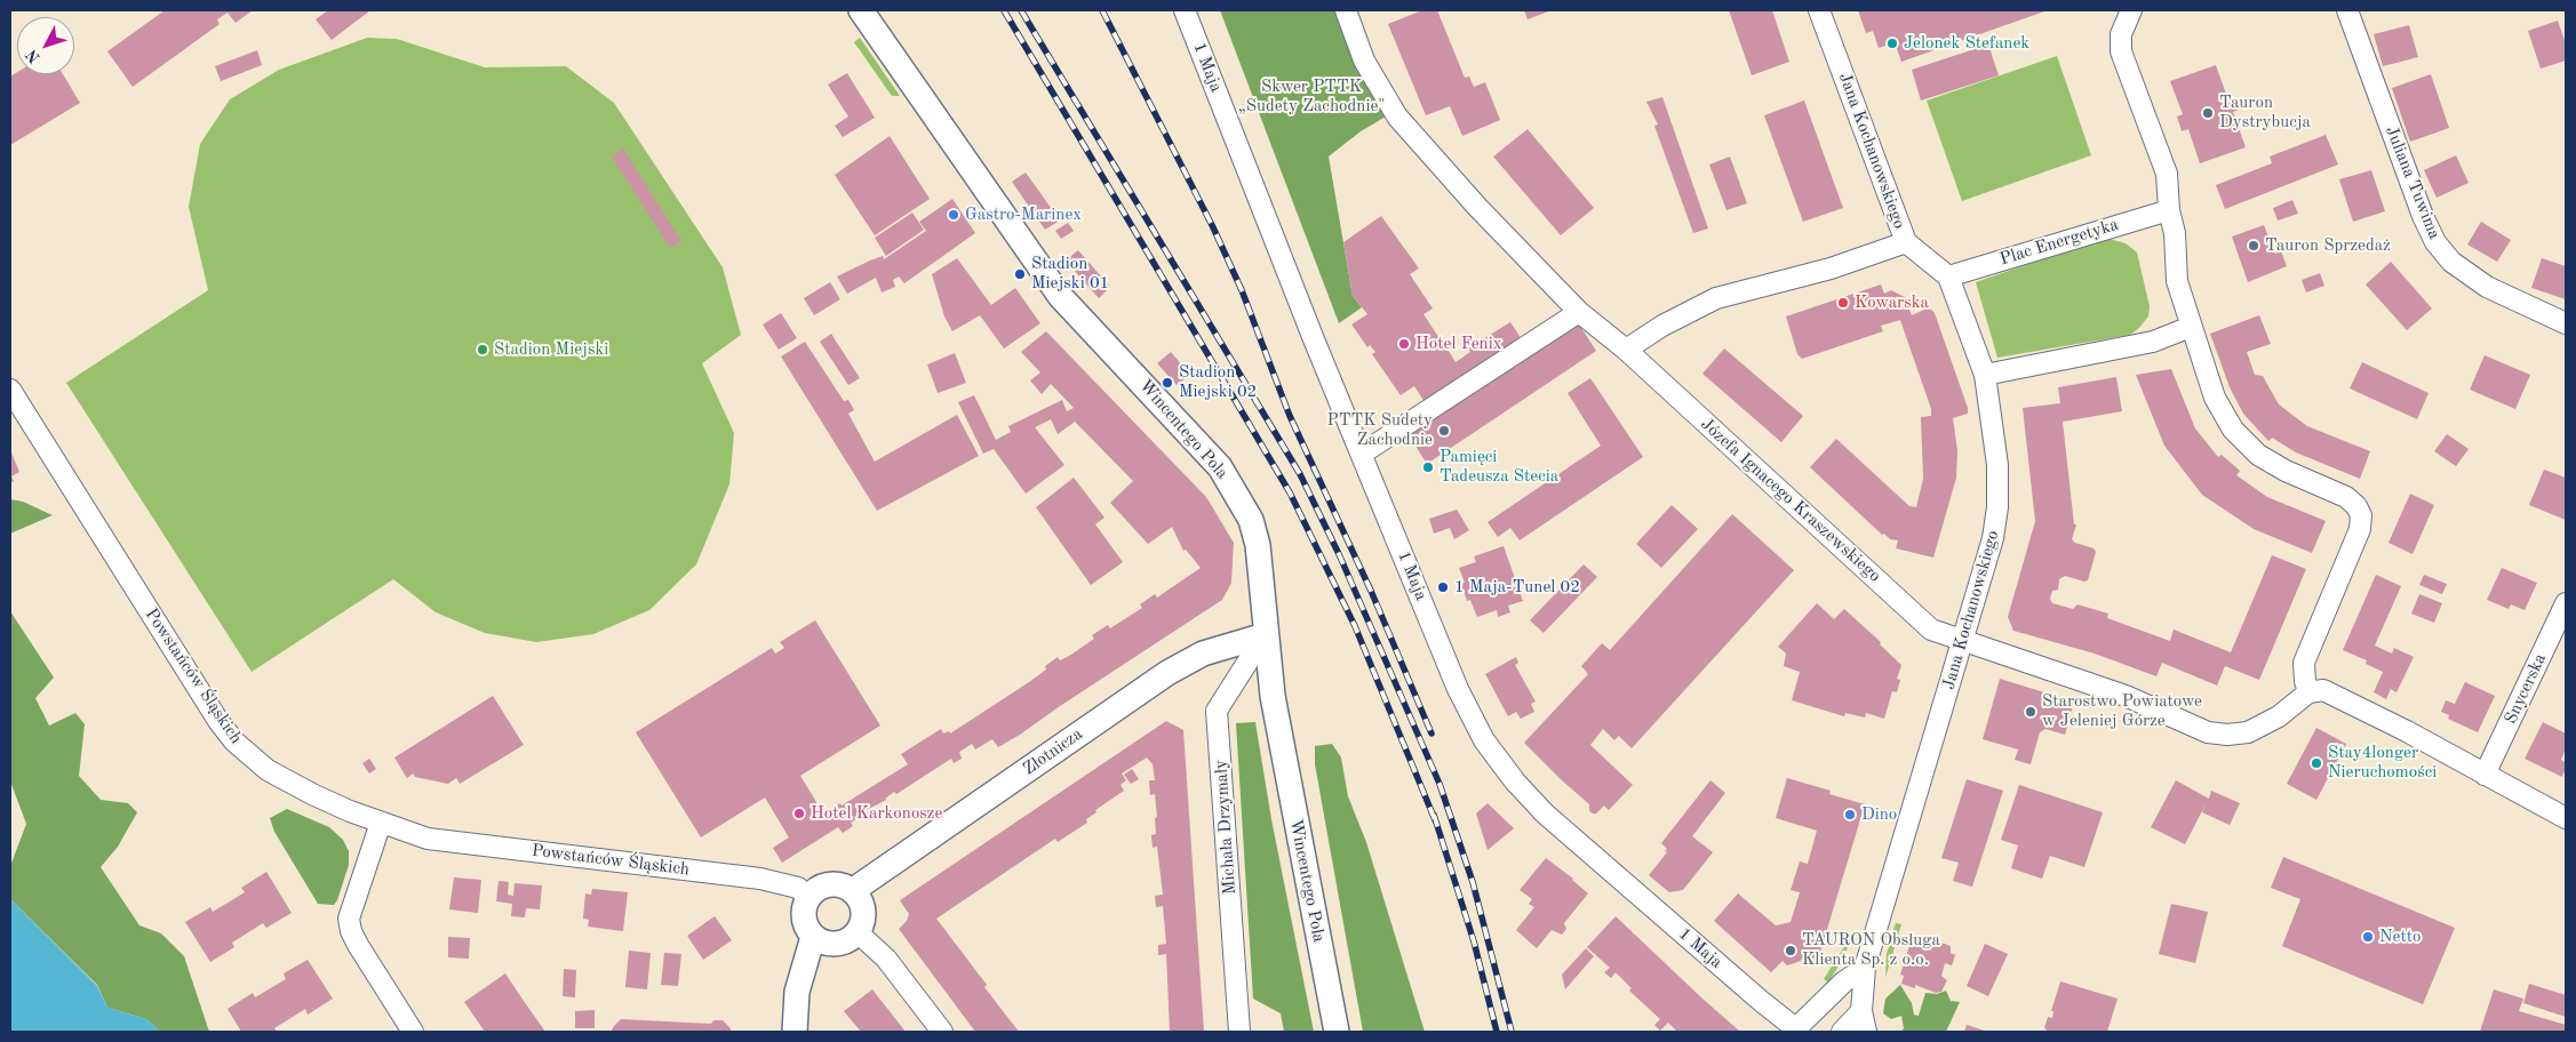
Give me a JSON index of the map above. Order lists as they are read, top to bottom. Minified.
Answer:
{"streets":{"street":["1 Maja","Jana Kochanowskiego","Juliana Tuwima","Plac Energetyka","Wincentego Pola","Józefa Ignacego Kraszewskiego","Powstańców Śląskich","Snycerska","Złotnicza","Michała Drzymały"]},"crossings":[["Jana Kochanowskiego","Plac Energetyka"],["Jana Kochanowskiego","Józefa Ignacego Kraszewskiego"],["Wincentego Pola","Złotnicza"],["Wincentego Pola","Michała Drzymały"],["Powstańców Śląskich","Złotnicza"],["Złotnicza","Michała Drzymały"]],"parks":["Skwer PTTK „Sudety Zachodnie\""],"places":["Jelonek Stefanek","Tauron Dystrybucja","Gastro-Marinex","Tauron Sprzedaż","Stadion Miejski 01","Kowarska","Hotel Fenix","Stadion Miejski","Stadion Miejski 02","PTTK Sudety Zachodnie","Pamięci Tadeusza Stecia","1 Maja-Tunel 02","Starostwo Powiatowe w Jeleniej Górze","Stay4longer Nieruchomości","Hotel Karkonosze","Dino","Netto","TAURON Obsługa Klienta Sp. z o.o."],"north":"bottom left"}
